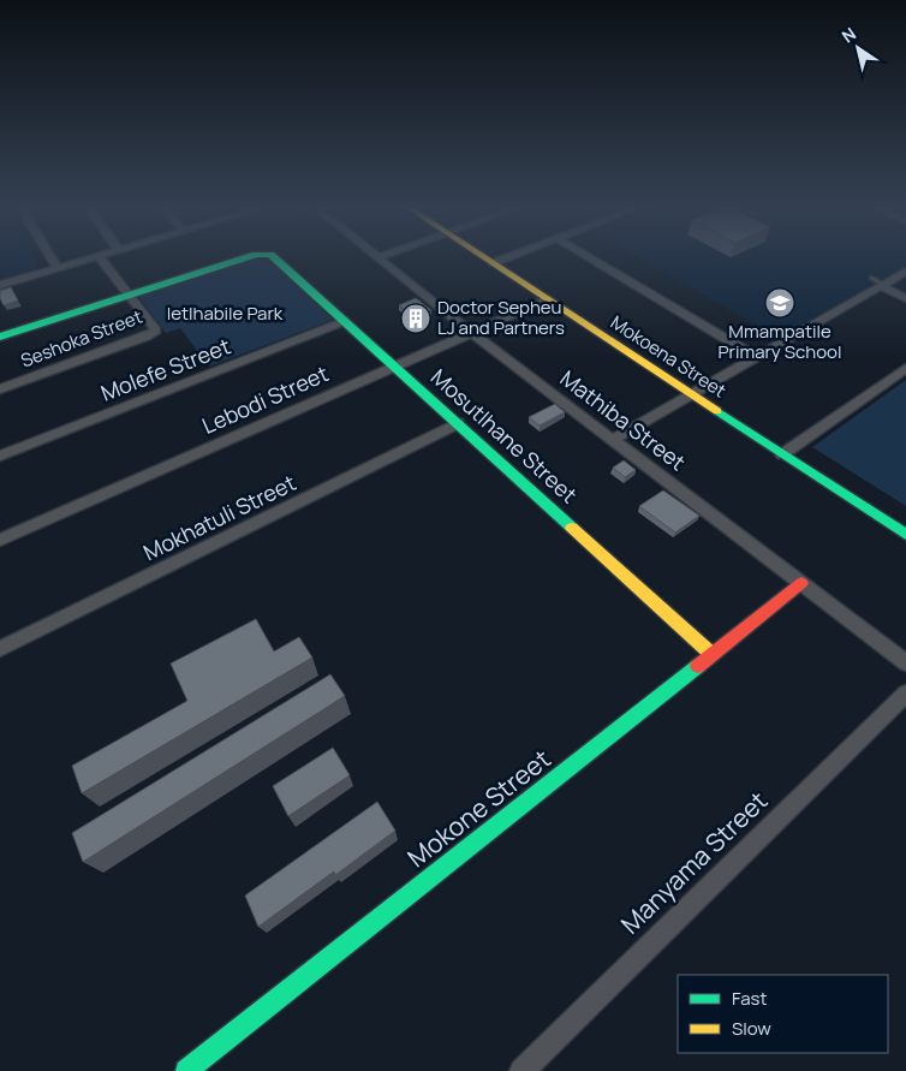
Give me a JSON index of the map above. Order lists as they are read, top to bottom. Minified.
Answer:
{"streets":{"street":["Seshoka Street","Mokoena Street","Molefe Street","Lebodi Street","Mathiba Street","Mosutlhane Street","Mokhatuli Street","Mokone Street","Manyama Street"]},"crossings":[["Seshoka Street","Mosutlhane Street"],["Mokoena Street","Lebodi Street"],["Molefe Street","Mosutlhane Street"],["Lebodi Street","Mathiba Street"],["Lebodi Street","Mosutlhane Street"],["Mathiba Street","Mokone Street"],["Mosutlhane Street","Mokhatuli Street"],["Mosutlhane Street","Mokone Street"]],"parks":["letlhabile Park"],"places":{"school or university":["Mmampatile Primary School"],"building":["Doctor Sepheu LJ and Partners"]},"legend":["Fast","Slow"],"north":"top left"}
